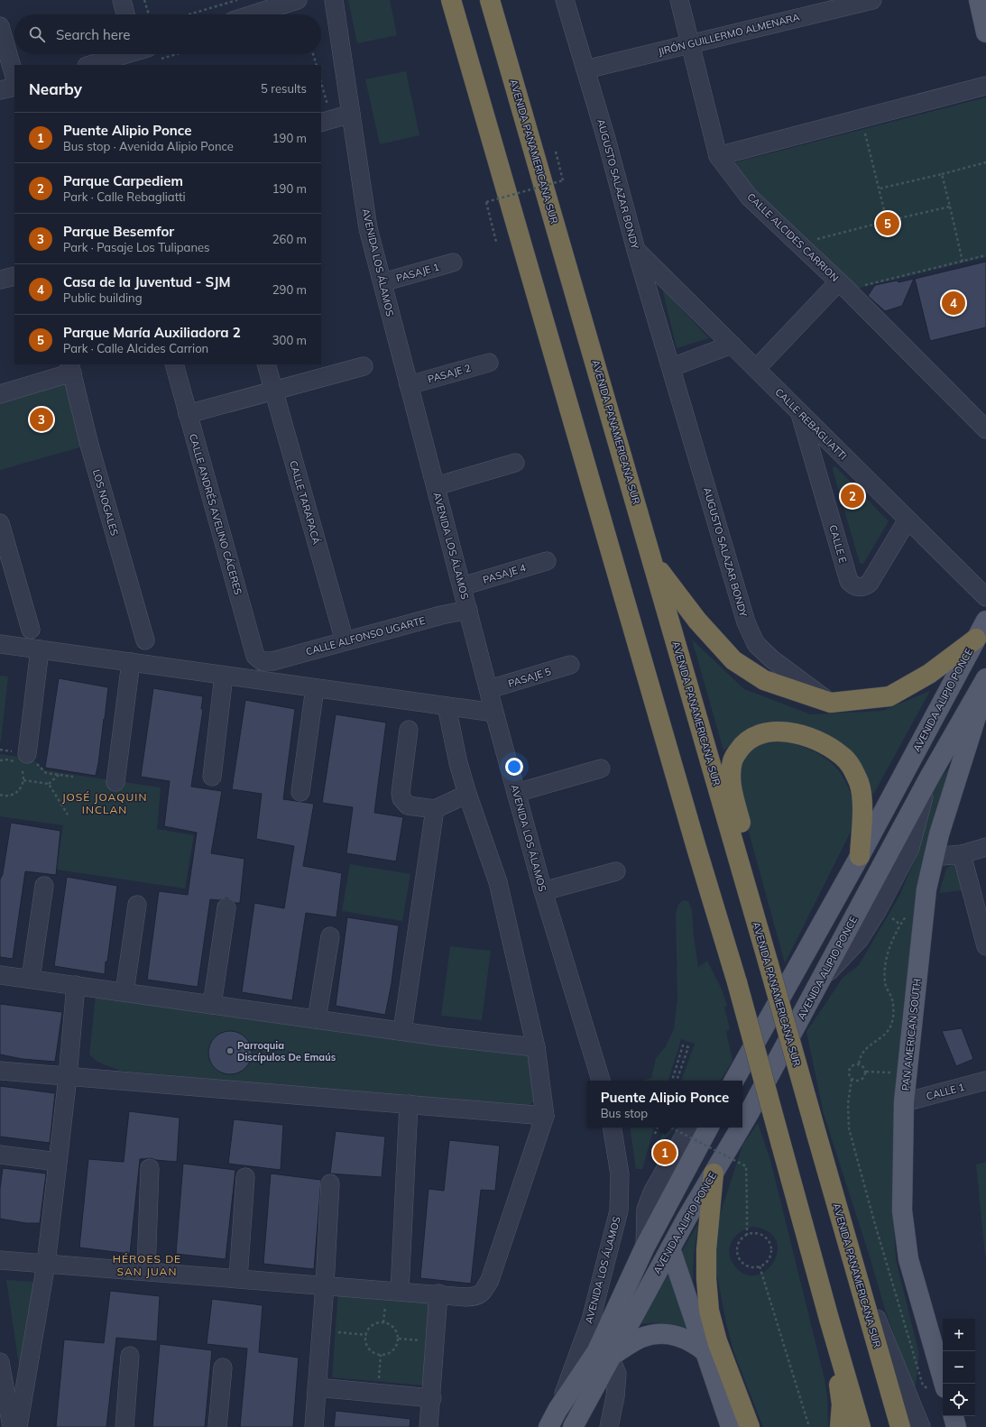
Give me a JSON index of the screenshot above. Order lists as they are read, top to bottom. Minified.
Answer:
{"streets":{"highway":["AVENIDA PANAMERICANA SUR"],"main road":["AVENIDA ALIPIO PONCE","PAN AMERICAN SOUTH"],"street":["JIRÓN GUILLERMO ALMENARA","AUGUSTO SALAZAR BONDY","CALLE ALCIDES CARRION","AVENIDA LOS ÁLAMOS","PASAJE 1","PASAJE 2","CALLE REBAGLIATTI","LOS NOGALES","CALLE TARAPACÁ","CALLE ANDRÉS AVELINO CÁCERES","CALLE E","PASAJE 4","CALLE ALFONSO UGARTE","PASAJE 5","CALLE 1"]},"crossings":[["JIRÓN GUILLERMO ALMENARA","AUGUSTO SALAZAR BONDY"],["JIRÓN GUILLERMO ALMENARA","CALLE ALCIDES CARRION"],["AUGUSTO SALAZAR BONDY","CALLE REBAGLIATTI"],["AVENIDA LOS ÁLAMOS","PASAJE 1"],["AVENIDA LOS ÁLAMOS","PASAJE 2"],["AVENIDA LOS ÁLAMOS","PASAJE 4"],["AVENIDA LOS ÁLAMOS","CALLE ALFONSO UGARTE"],["AVENIDA LOS ÁLAMOS","PASAJE 5"],["CALLE REBAGLIATTI","CALLE E"],["CALLE TARAPACÁ","CALLE ALFONSO UGARTE"],["CALLE ANDRÉS AVELINO CÁCERES","CALLE ALFONSO UGARTE"],["PAN AMERICAN SOUTH","CALLE 1"]],"districts":["JOSÉ JOAQUIN INCLAN","HÉROES DE SAN JUAN"],"places":["Parroquia Discípulos De Emaús"],"page":{"search":"Search here","heading":["Nearby","5 results"],"list":[{"mark":"1","name":"Puente Alipio Ponce","note":"Bus stop · Avenida Alipio Ponce","value":"190 m"},{"mark":"2","name":"Parque Carpediem","note":"Park · Calle Rebagliatti","value":"190 m"},{"mark":"3","name":"Parque Besemfor","note":"Park · Pasaje Los Tulipanes","value":"260 m"},{"mark":"4","name":"Casa de la Juventud - SJM","note":"Public building","value":"290 m"},{"mark":"5","name":"Parque María Auxiliadora 2","note":"Park · Calle Alcides Carrion","value":"300 m"}],"pins":["5","4","3","2","1"],"popup":["Puente Alipio Ponce","Bus stop"],"map_buttons":["+","−"]}}
